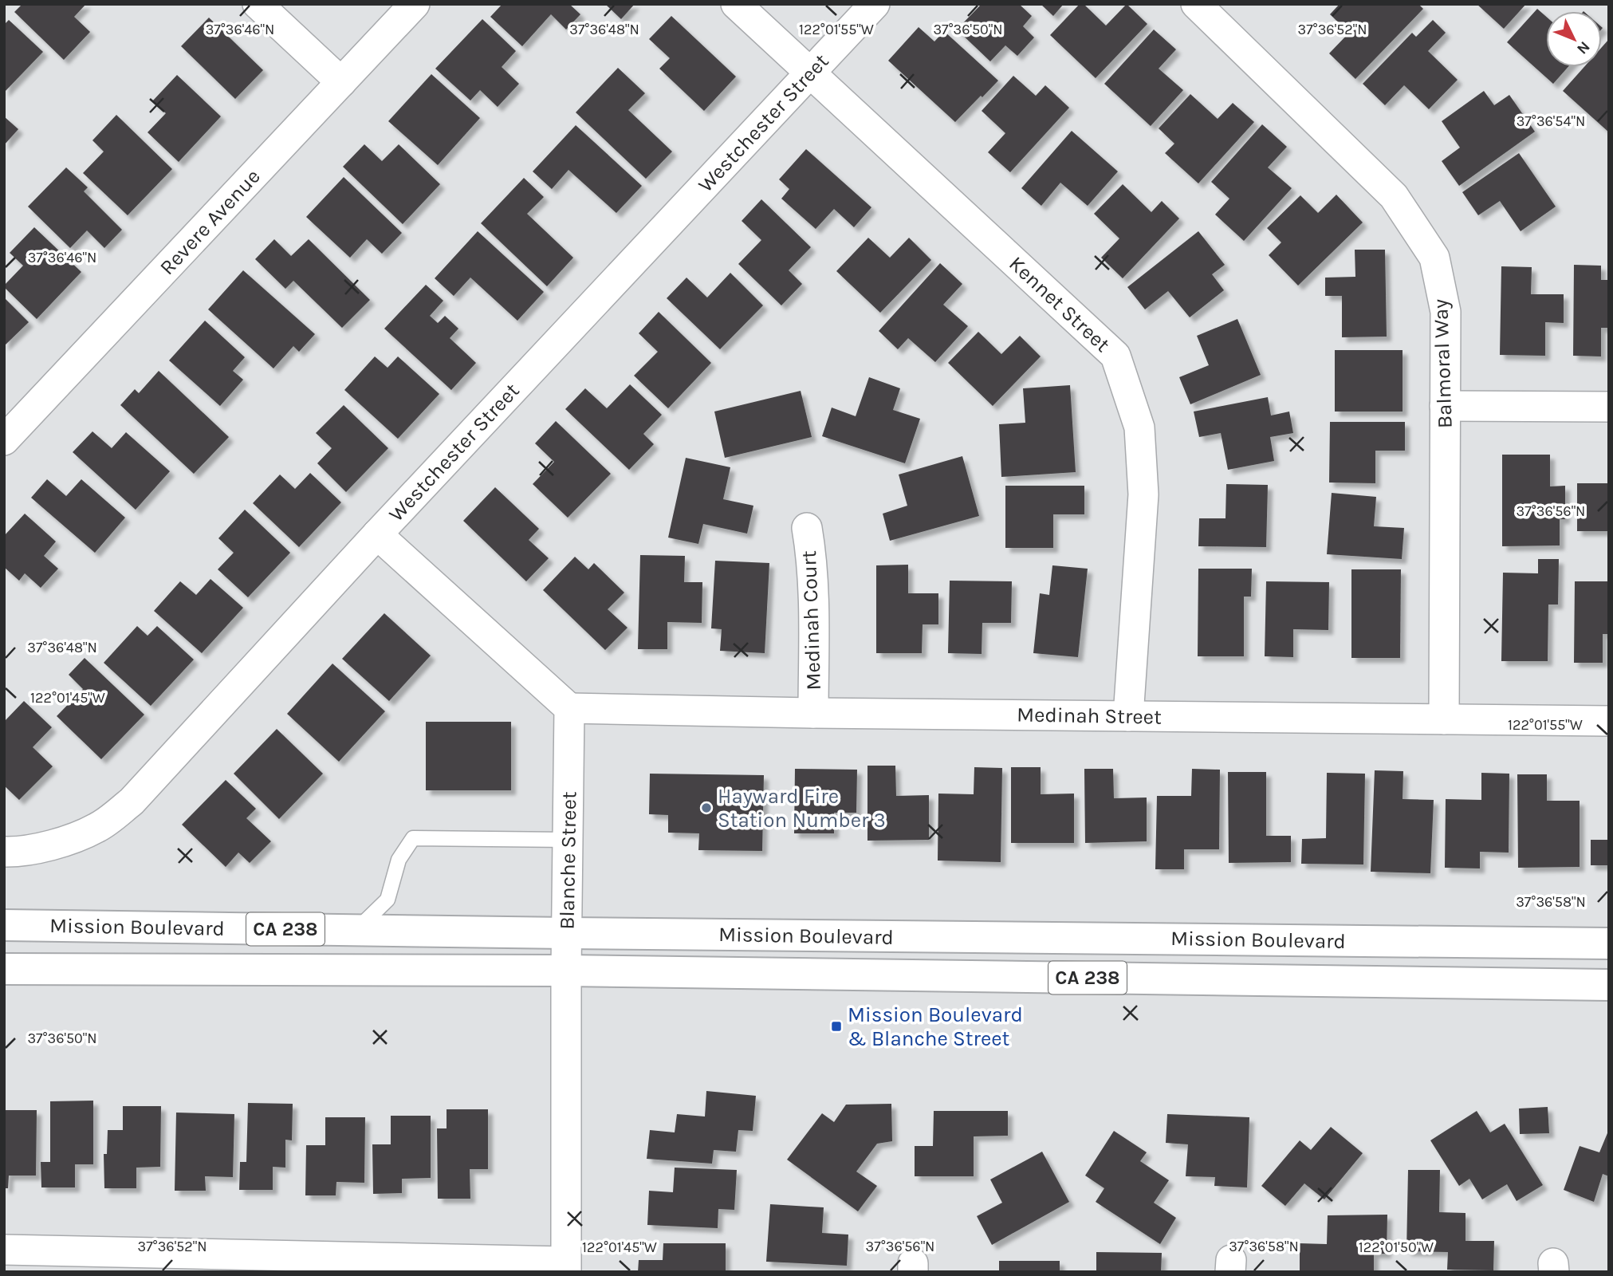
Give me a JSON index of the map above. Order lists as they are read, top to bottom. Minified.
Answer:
{"streets":{"main road":["Mission Boulevard","CA 238"],"street":["Westchester Street","Revere Avenue","Kennet Street","Balmoral Way","Medinah Court","Medinah Street","Blanche Street"]},"crossings":[["Westchester Street","Kennet Street"],["Kennet Street","Medinah Street"],["Balmoral Way","Medinah Street"],["Medinah Court","Medinah Street"],["Medinah Street","Blanche Street"],["Blanche Street","Mission Boulevard"]],"places":{"other":["Hayward Fire Station Number 3"],"transit":["Mission Boulevard & Blanche Street"]},"north":"bottom right","coordinates":["122°01'55\"W","37°36'48\"N","37°36'46\"N","37°36'50\"N","37°36'52\"N","37°36'54\"N","37°36'56\"N","122°01'45\"W","37°36'58\"N","122°01'50\"W"]}
